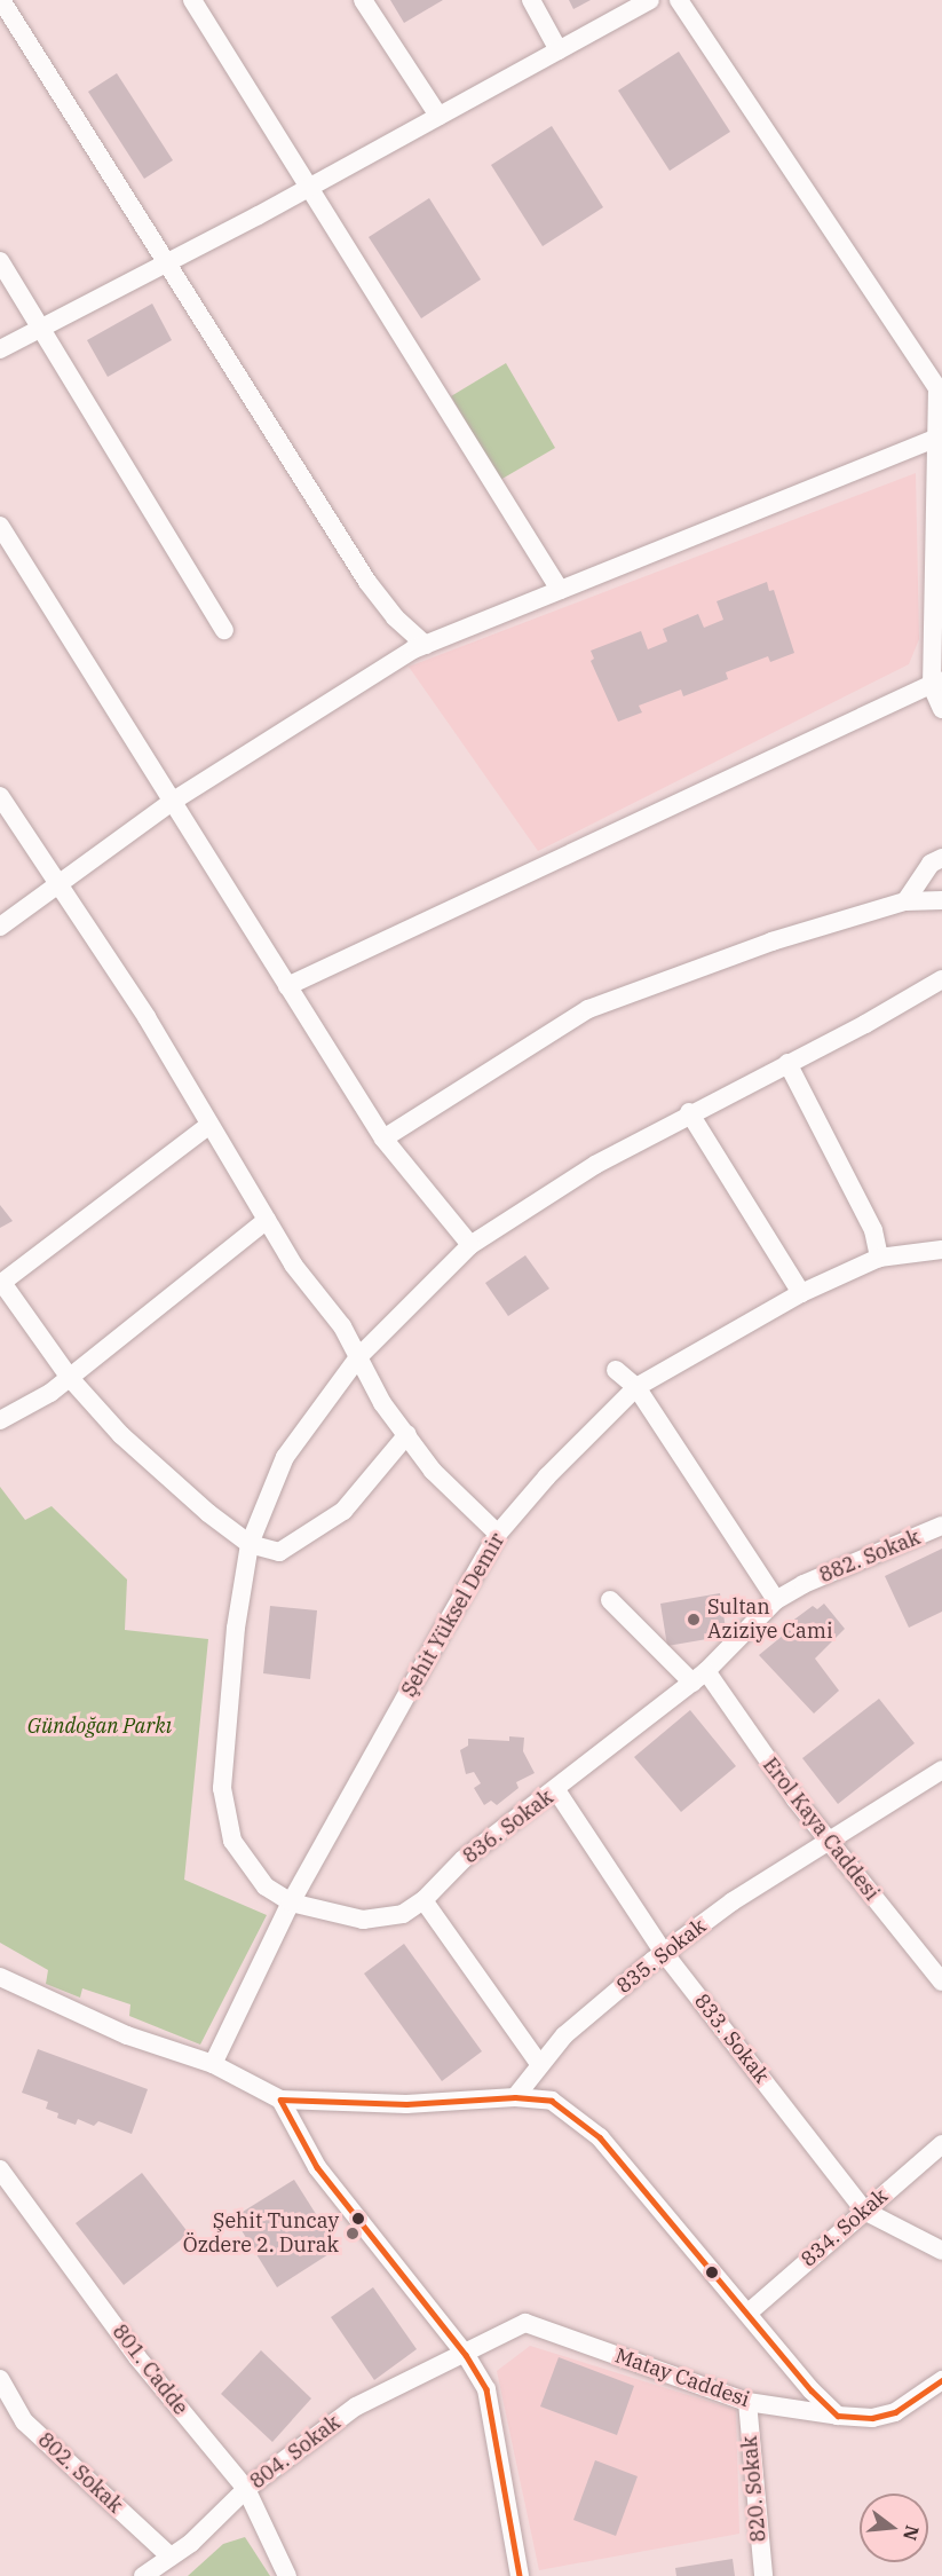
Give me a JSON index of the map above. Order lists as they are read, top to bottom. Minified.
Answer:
{"streets":{"street":["882. Sokak","Şehit Yüksel Demir","836. Sokak","Erol Kaya Caddesi","835. Sokak","833. Sokak","834. Sokak","801. Cadde","Matay Caddesi","804. Sokak","802. Sokak","820. Sokak"]},"crossings":[["882. Sokak","836. Sokak"],["882. Sokak","Erol Kaya Caddesi"],["Şehit Yüksel Demir","836. Sokak"],["836. Sokak","Erol Kaya Caddesi"],["836. Sokak","833. Sokak"],["Erol Kaya Caddesi","835. Sokak"],["835. Sokak","833. Sokak"],["833. Sokak","834. Sokak"],["801. Cadde","804. Sokak"],["Matay Caddesi","804. Sokak"],["Matay Caddesi","820. Sokak"],["804. Sokak","802. Sokak"]],"parks":["Gündoğan Parkı"],"places":["Sultan Aziziye Cami","Şehit Tuncay Özdere 2. Durak"],"north":"right"}
